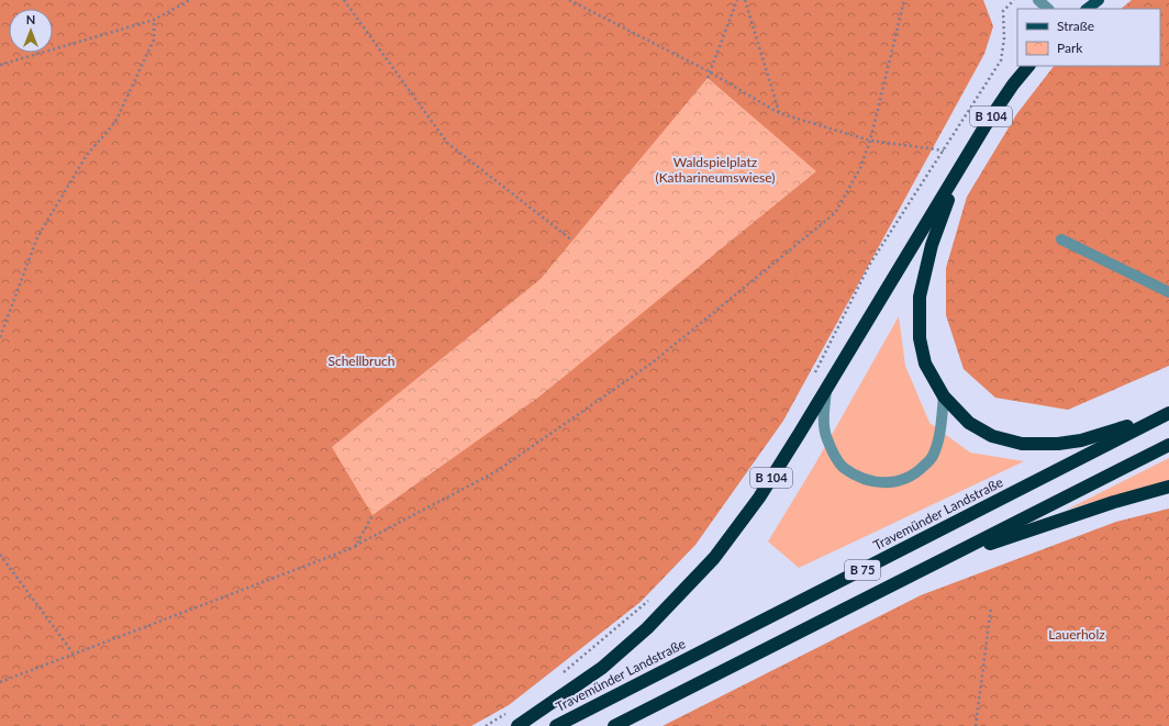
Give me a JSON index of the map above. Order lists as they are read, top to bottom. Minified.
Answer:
{"streets":{"highway":["B 104","Travemünder Landstraße","B 75"]},"parks":["Waldspielplatz (Katharineumswiese)","Schellbruch","Lauerholz"],"legend":["Straße","Park"],"north":"top"}
